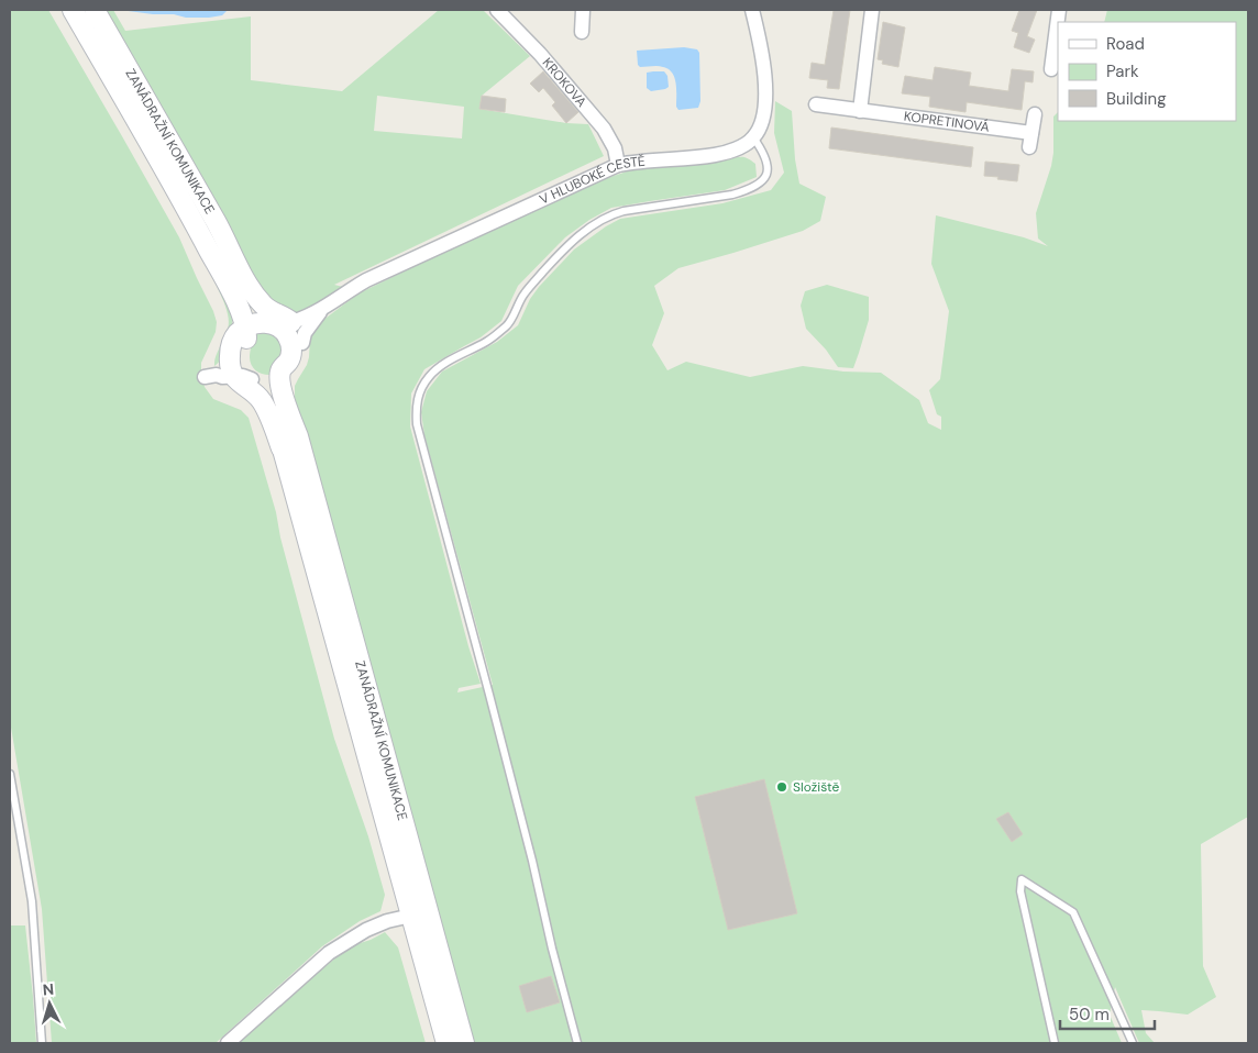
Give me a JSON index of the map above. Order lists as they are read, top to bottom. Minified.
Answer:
{"streets":{"main road":["ZANÁDRAŽNÍ KOMUNIKACE"],"street":["KROKOVA","KOPRETINOVÁ","V HLUBOKÉ CESTĚ"]},"crossings":[["KROKOVA","V HLUBOKÉ CESTĚ"],["ZANÁDRAŽNÍ KOMUNIKACE","V HLUBOKÉ CESTĚ"]],"places":["Složiště"],"legend":["Road","Park","Building"],"scale_bar":"50 m","north":"top"}
